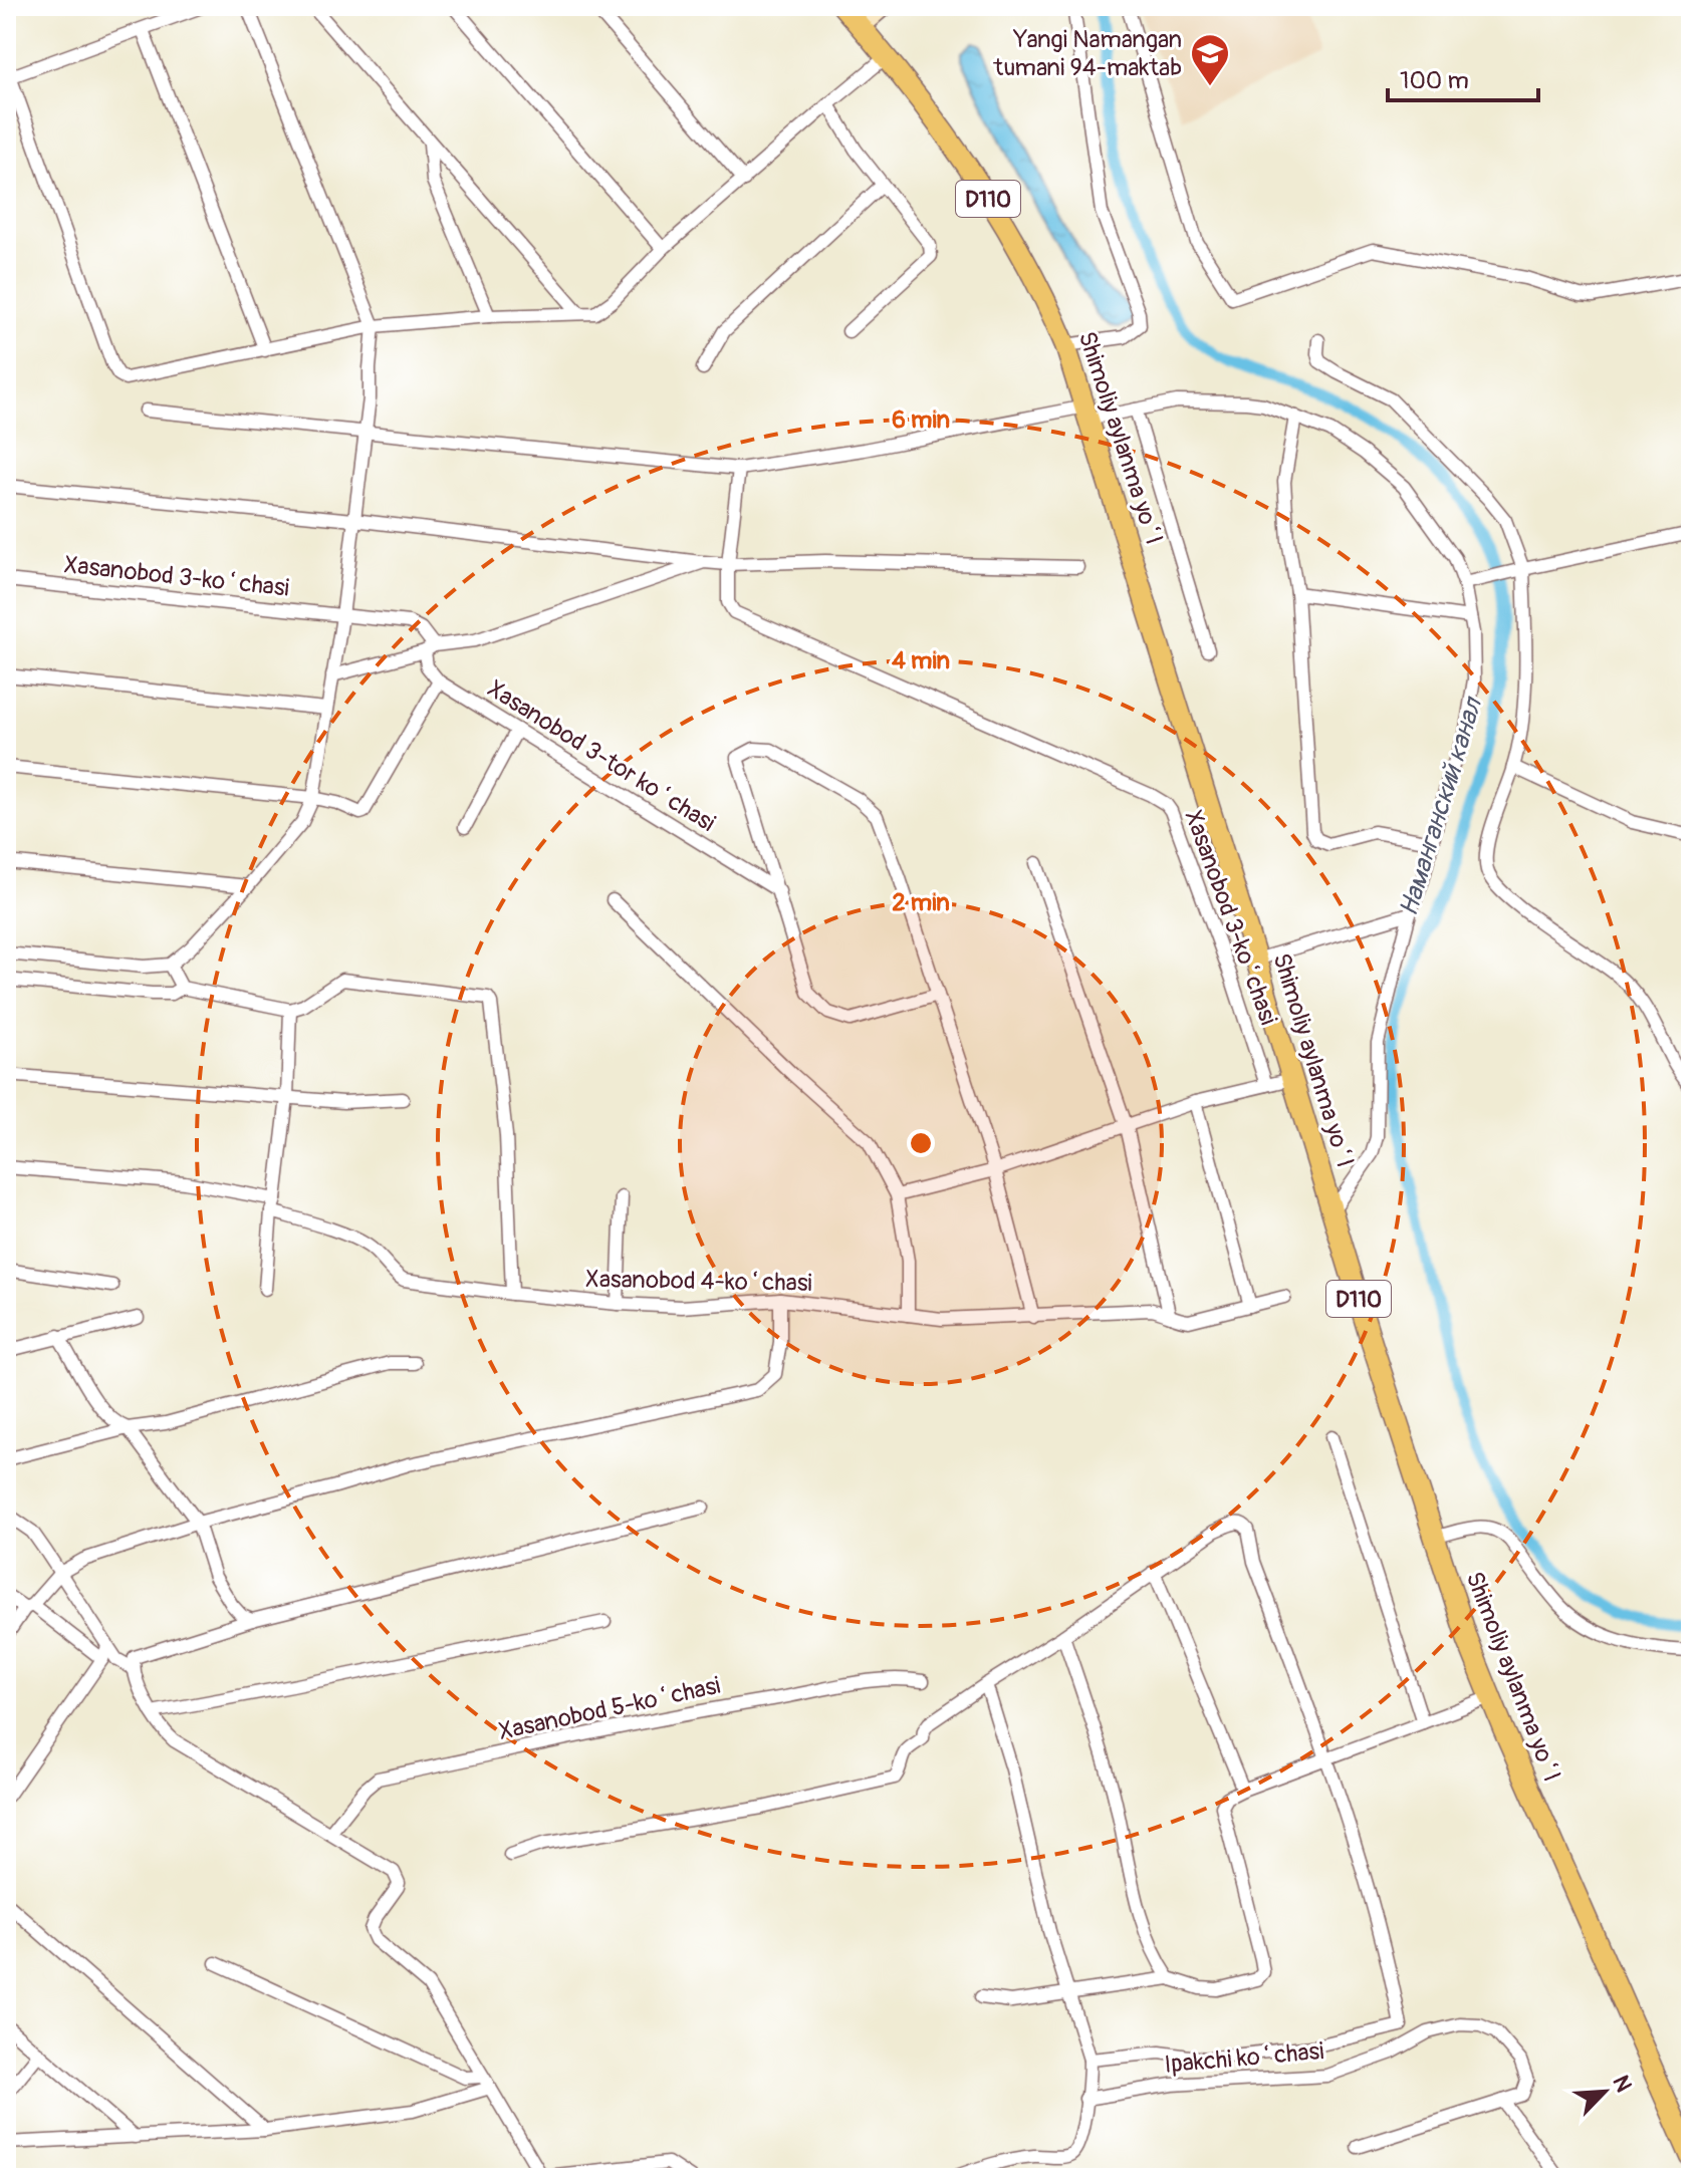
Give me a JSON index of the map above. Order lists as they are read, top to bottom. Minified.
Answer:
{"streets":{"main road":["D110","Shimoliy aylanma yoʻl"],"street":["Xasanobod 3-koʻchasi","Xasanobod 3-tor koʻchasi","Xasanobod 4-koʻchasi","Xasanobod 5-koʻchasi","Ipakchi koʻchasi"]},"water":["Наманганский канал"],"places":{"school or university":["Yangi Namangan tumani 94-maktab"]},"scale_bar":"100 m","north":"top right","rings":["6 min","4 min","2 min"]}
